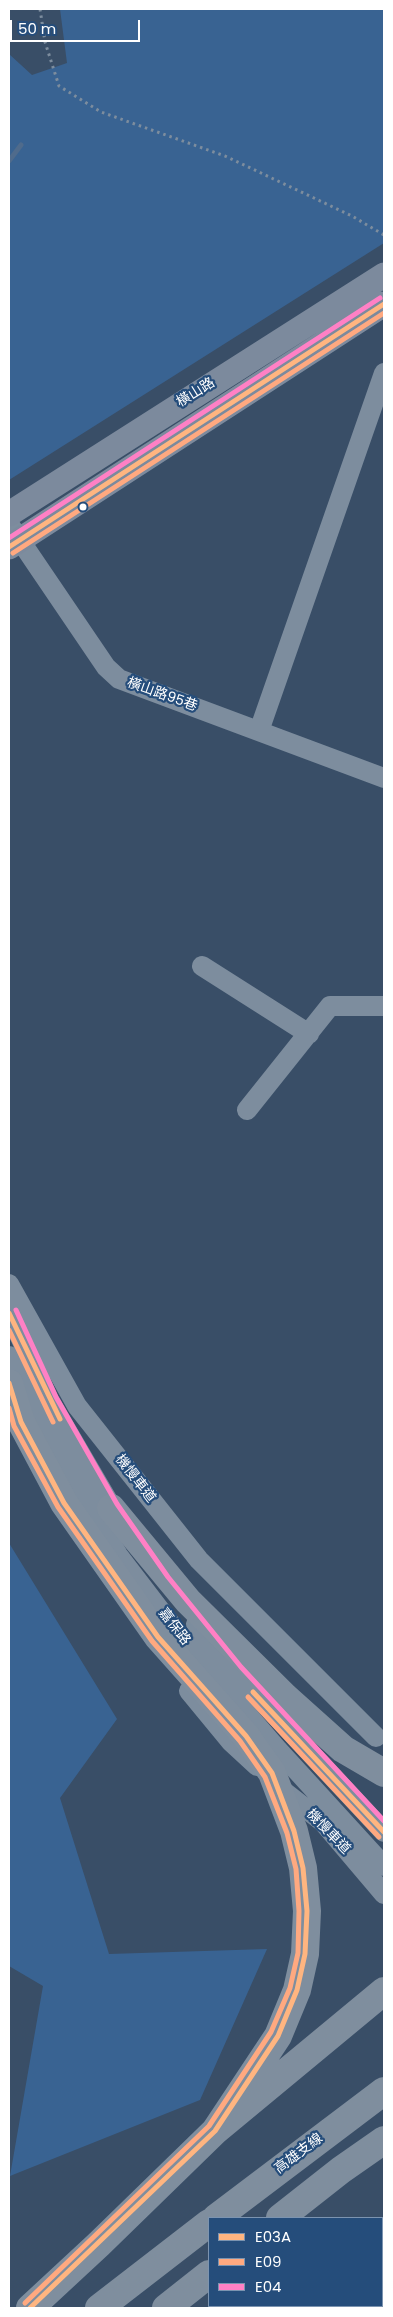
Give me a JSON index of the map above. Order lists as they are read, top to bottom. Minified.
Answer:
{"streets":{"highway":["高雄支線"],"main road":["橫山路"],"street":["橫山路95巷","機慢車道","嘉保路"]},"crossings":[["橫山路","橫山路95巷"]],"lines":["transit line E04","transit line E03A","transit line E09"],"legend":["E03A","E09","E04"],"scale_bar":"50 m"}
